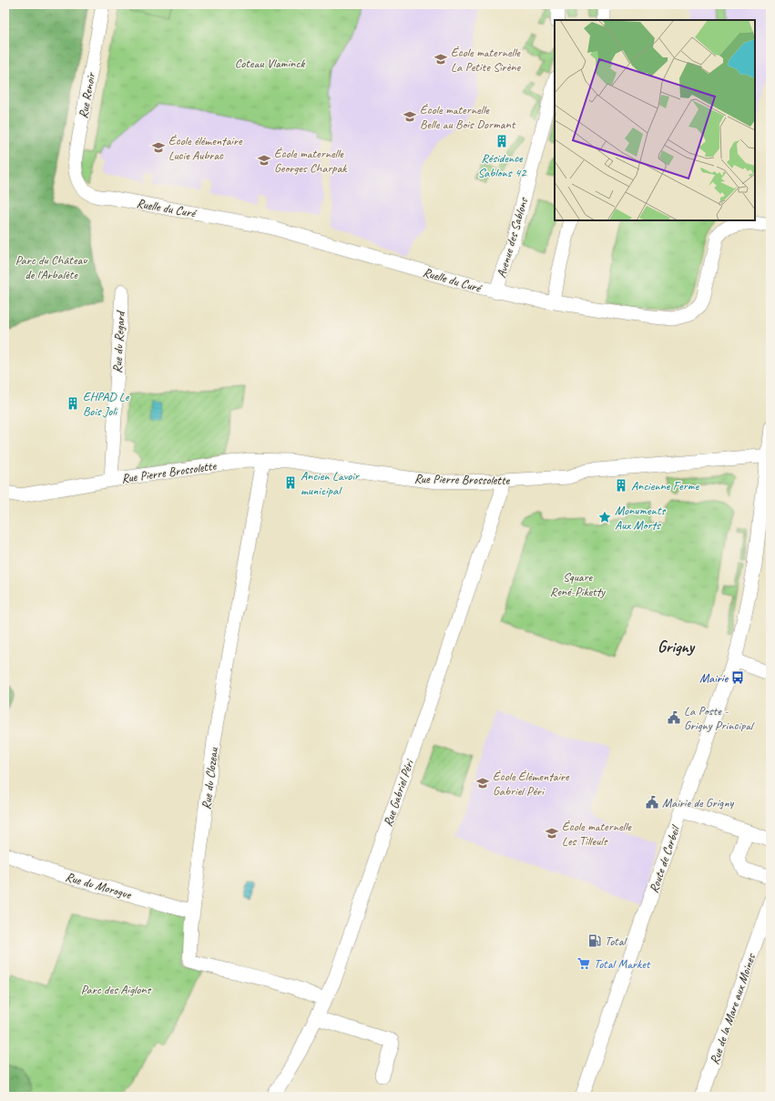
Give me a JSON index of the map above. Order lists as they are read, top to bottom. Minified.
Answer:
{"streets":{"street":["Rue Renoir","Ruelle du Curé","Avenue des Sablons","Rue du Regard","Rue Pierre Brossolette","Rue du Clozeau","Rue Gabriel Péri","Route de Corbeil","Rue du Morogue","Rue de la Mare aux Moines"]},"crossings":[["Rue Renoir","Ruelle du Curé"],["Ruelle du Curé","Avenue des Sablons"],["Rue du Regard","Rue Pierre Brossolette"],["Rue Pierre Brossolette","Rue du Clozeau"],["Rue Pierre Brossolette","Rue Gabriel Péri"],["Rue Pierre Brossolette","Route de Corbeil"],["Rue du Clozeau","Rue Gabriel Péri"],["Rue du Clozeau","Rue du Morogue"]],"districts":["Grigny"],"parks":["Coteau Vlaminck","Parc du Château de l'Arbalète","Square René-Piketty","Parc des Aiglons"],"places":{"school or university":["École maternelle La Petite Sirène","École maternelle Belle au Bois Dormant","École élémentaire Lucie Aubrac","École maternelle Georges Charpak","École Élémentaire Gabriel Péri","École maternelle Les Tilleuls"],"building":["Résidence Sablons 42","EHPAD Le Bois Joli","Ancien Lavoir municipal","Ancienne Ferme"],"place":["Monuments Aux Morts"],"bus stop":["Mairie"],"public building":["La Poste - Grigny Principal","Mairie de Grigny"],"fuel station":["Total"],"supermarket":["Total Market"]}}
